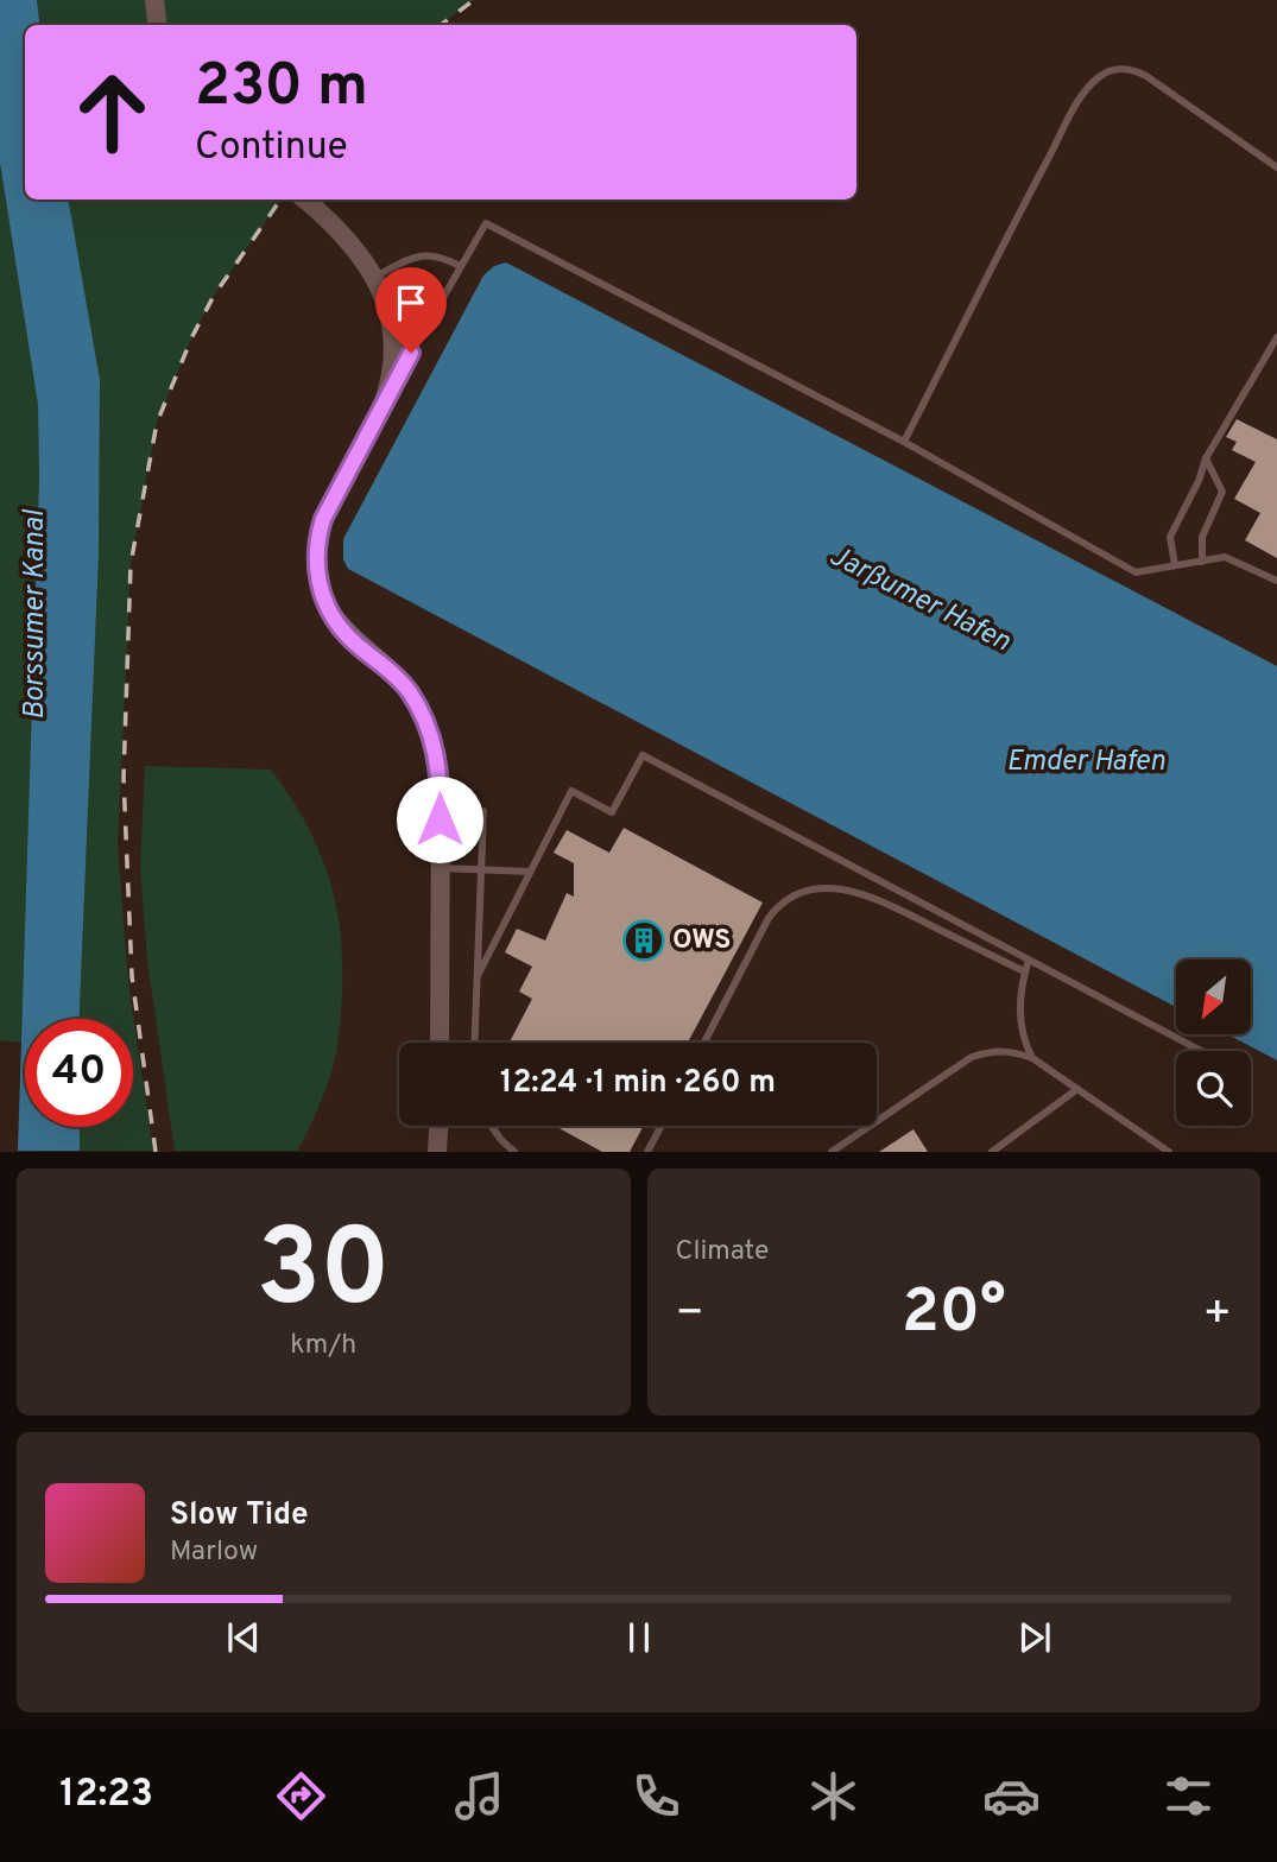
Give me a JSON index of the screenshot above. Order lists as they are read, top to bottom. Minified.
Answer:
{"water":["Jarßumer Hafen","Borssumer Kanal","Emder Hafen"],"places":{"building":["OWS"]},"north":"bottom left","page":{"turn":["230 m","Continue"],"limit":"40","trip":"12:24 · 1 min · 260 m","tile":[["30","km/h"],"Climate"],"heat":["−","20°","+"],"song":["Slow Tide","Marlow"],"tabs":"12:23"}}
